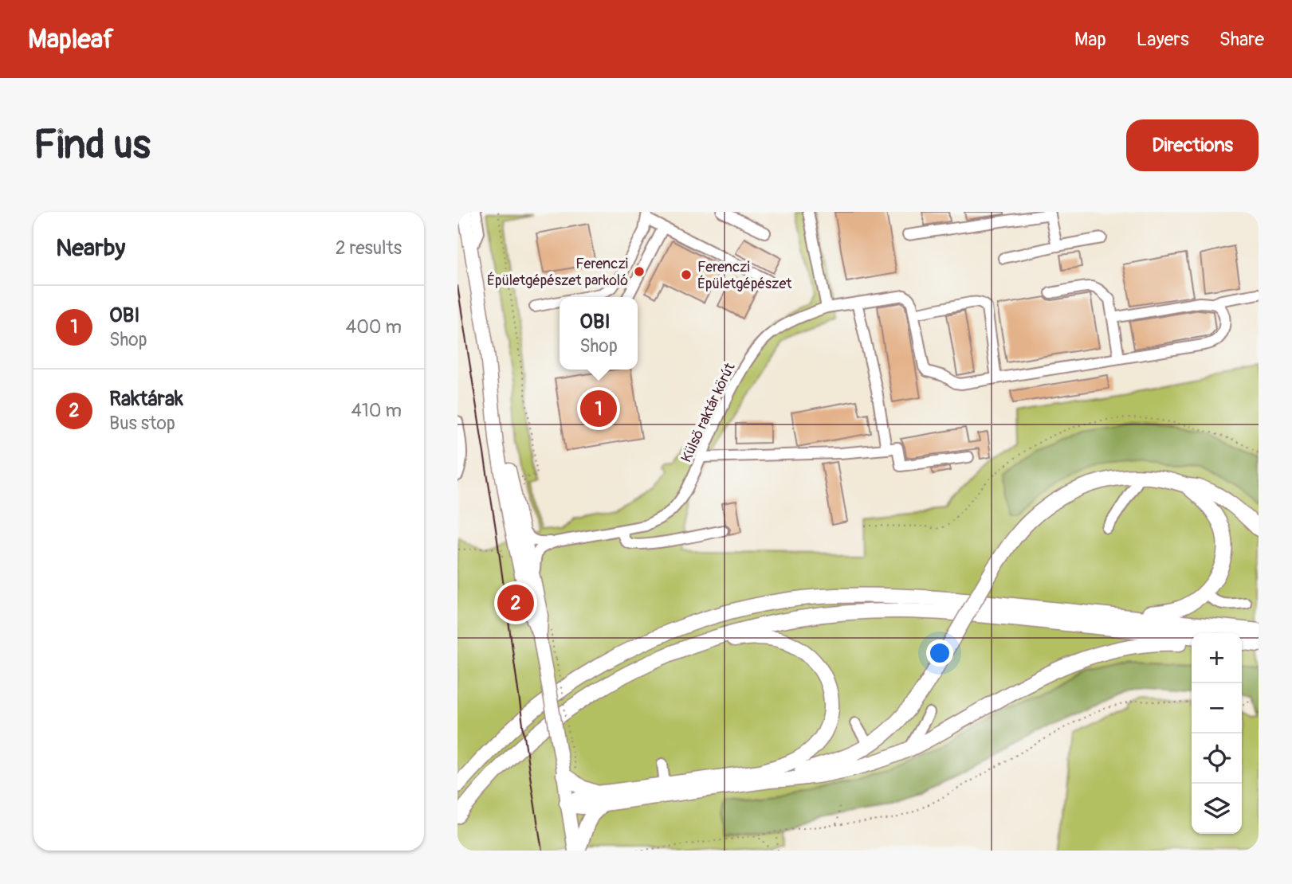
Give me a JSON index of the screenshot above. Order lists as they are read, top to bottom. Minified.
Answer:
{"streets":{"street":["Külső raktár körút"]},"places":["Ferenczi Épületgépészet parkoló","Ferenczi Épületgépészet"],"page":{"header":"Mapleaf","nav":["Map","Layers","Share"],"buttons":"Directions","title":"Find us","heading":["Nearby","2 results"],"list":[{"mark":"1","name":"OBI","note":"Shop","value":"400 m"},{"mark":"2","name":"Raktárak","note":"Bus stop","value":"410 m"}],"popup":["OBI","Shop"],"pins":["1","2"],"map_buttons":["+","−"]}}
